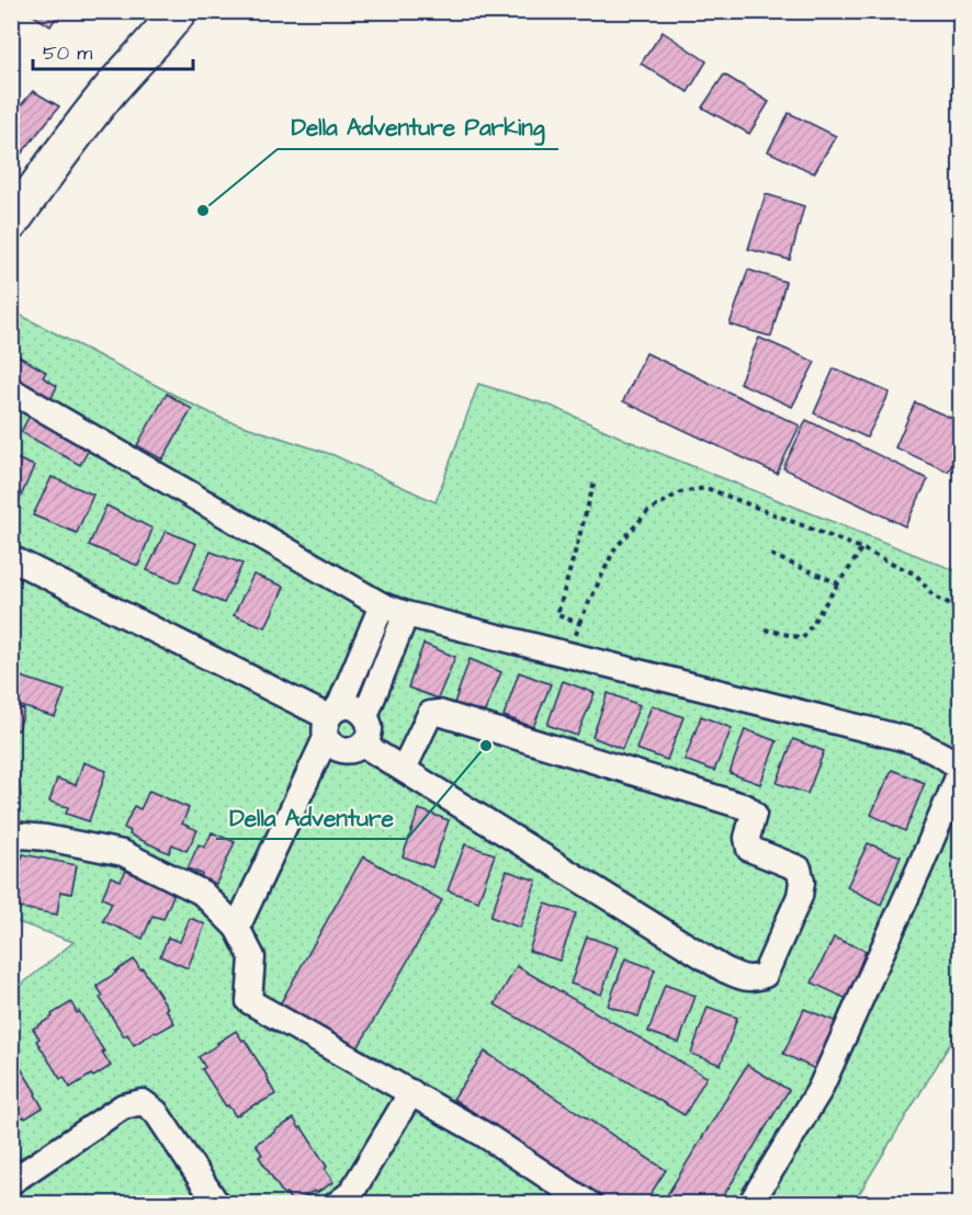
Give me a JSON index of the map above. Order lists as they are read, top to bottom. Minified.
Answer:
{"places":["Della Adventure Parking","Della Adventure"],"scale_bar":"50 m"}
